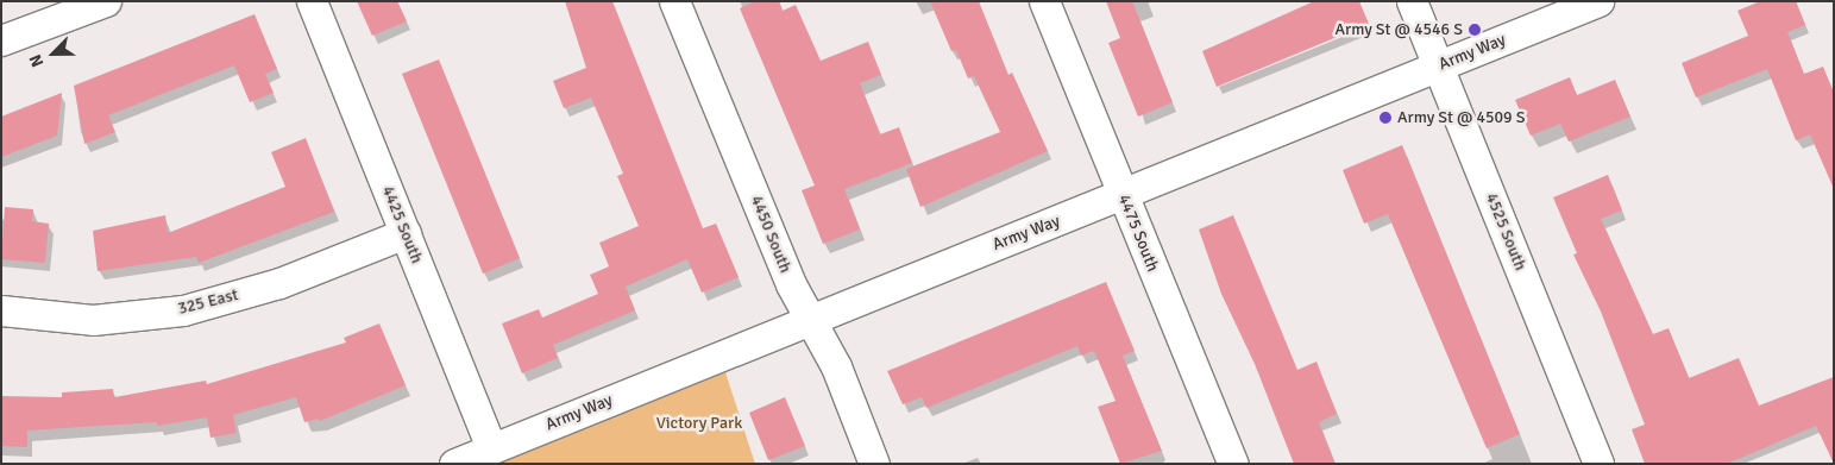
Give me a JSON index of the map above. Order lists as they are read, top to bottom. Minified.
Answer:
{"streets":{"street":["Army Way","4425 South","4525 South","4475 South","4450 South","325 East"]},"crossings":[["Army Way","4425 South"],["Army Way","4525 South"],["Army Way","4475 South"],["Army Way","4450 South"],["4425 South","325 East"]],"parks":["Victory Park"],"places":["Army St @ 4546 S","Army St @ 4509 S"],"north":"bottom left"}
